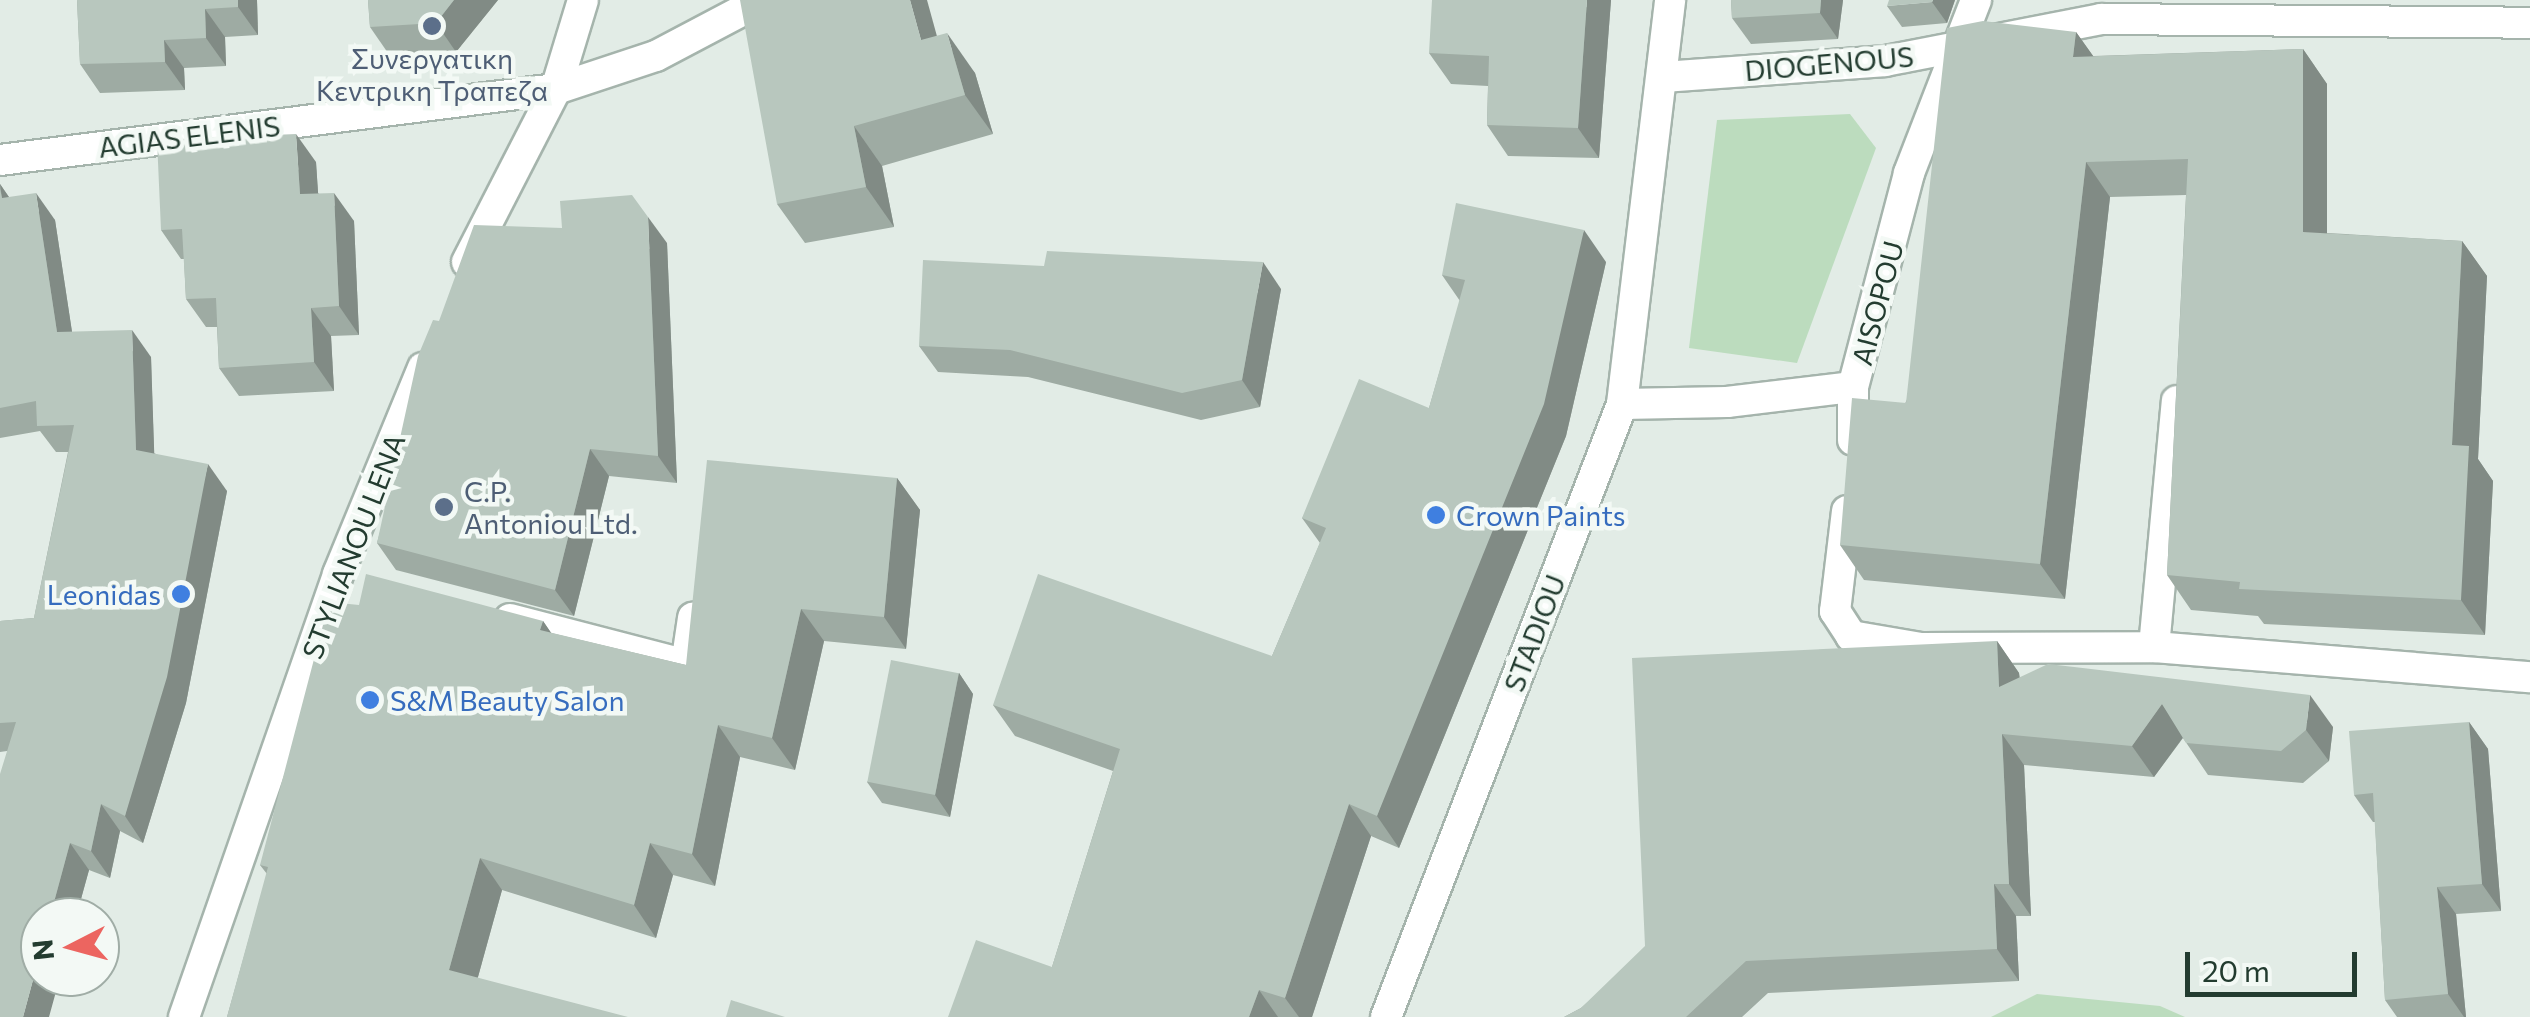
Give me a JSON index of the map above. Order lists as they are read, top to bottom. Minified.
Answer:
{"streets":{"street":["DIOGENOUS","AGIAS ELENIS","AISOPOU","STYLIANOU LENA","STADIOU"]},"crossings":[["DIOGENOUS","AISOPOU"],["DIOGENOUS","STADIOU"],["AISOPOU","STADIOU"]],"places":["Συνεργατικη Κεντρικη Τραπεζα","C.P. Antoniou Ltd.","Crown Paints","Leonidas","S&M Beauty Salon"],"scale_bar":"20 m","north":"left"}
